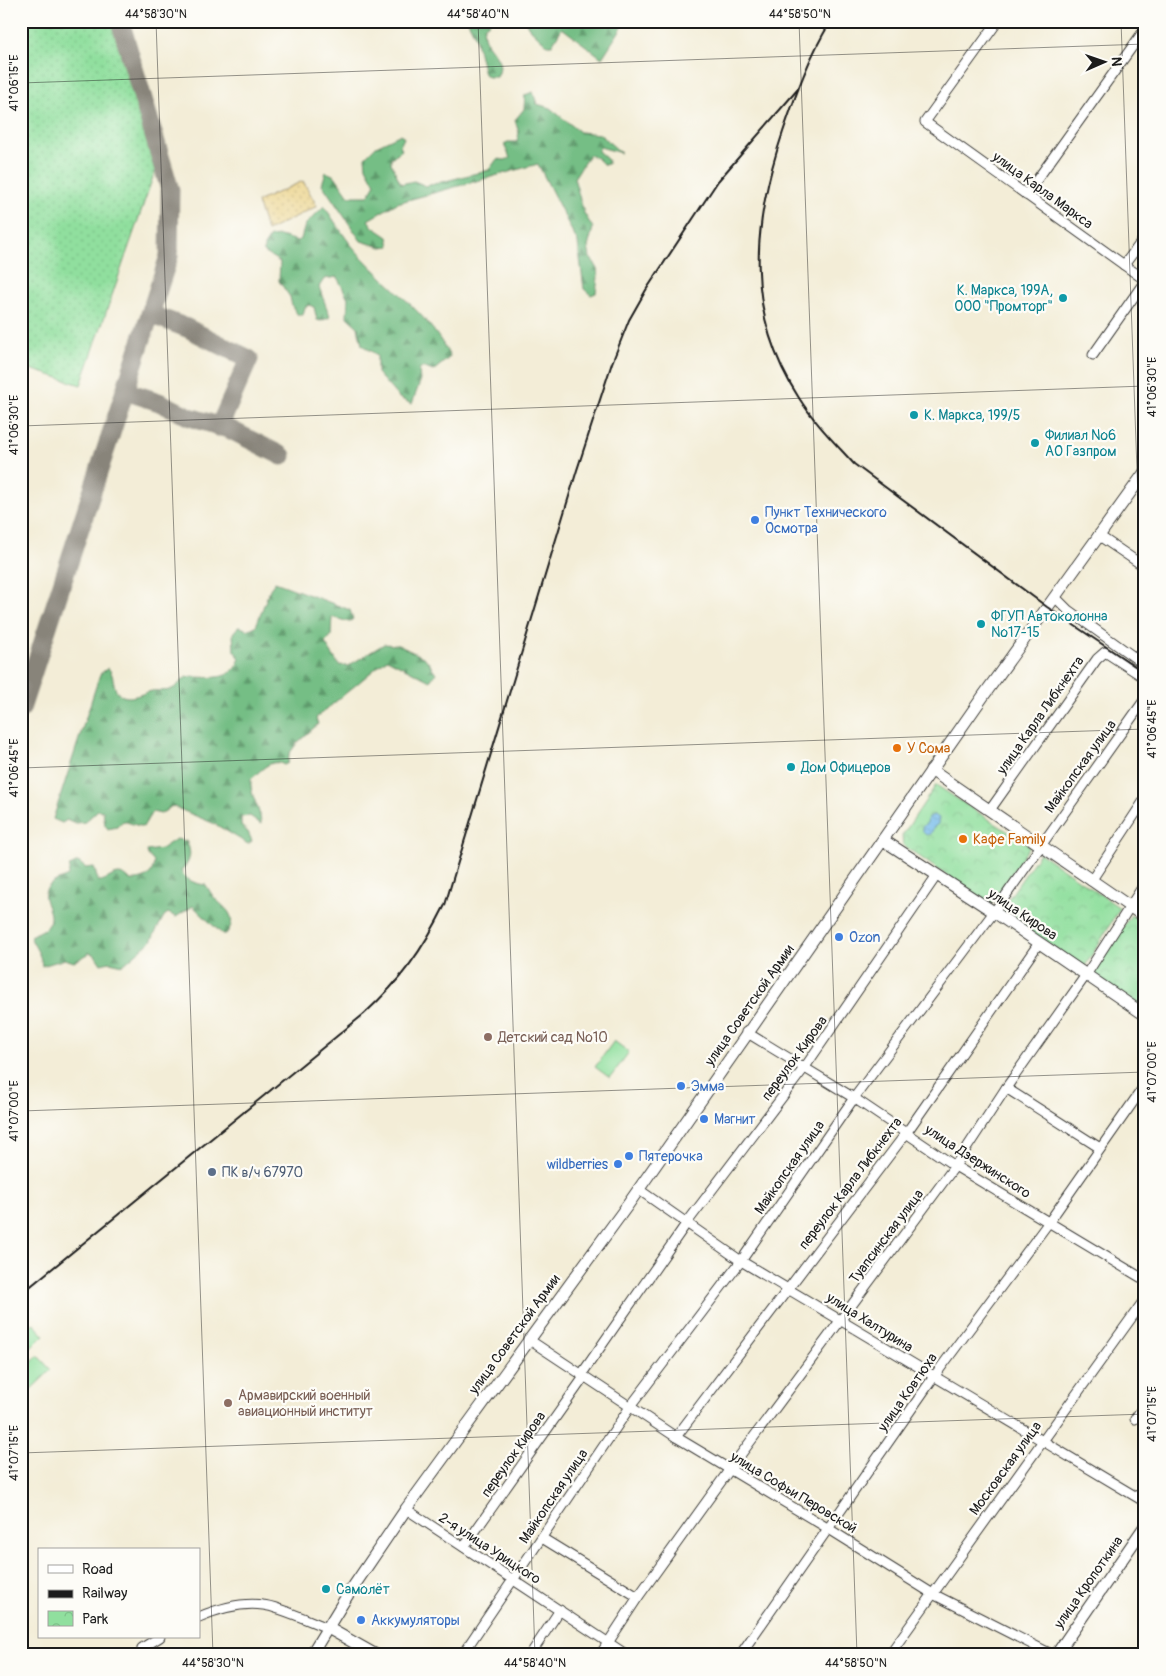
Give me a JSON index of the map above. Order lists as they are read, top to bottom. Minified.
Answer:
{"streets":{"main road":["улица Кирова","улица Советской Армии","улица Кропоткина"],"street":["улица Карла Маркса","улица Карла Либкнехта","Майкопская улица","переулок Кирова","улица Дзержинского","переулок Карла Либкнехта","Туапсинская улица","улица Халтурина","улица Ковтюха","Московская улица","улица Софьи Перовской","2-я улица Урицкого"]},"crossings":[["Майкопская улица","улица Кирова"],["Майкопская улица","улица Дзержинского"],["Майкопская улица","улица Халтурина"],["Майкопская улица","улица Софьи Перовской"],["Майкопская улица","2-я улица Урицкого"],["улица Кирова","улица Советской Армии"],["улица Кирова","переулок Кирова"],["улица Кирова","переулок Карла Либкнехта"],["улица Кирова","Туапсинская улица"],["улица Советской Армии","улица Дзержинского"],["улица Советской Армии","улица Халтурина"],["улица Советской Армии","улица Софьи Перовской"],["улица Советской Армии","2-я улица Урицкого"],["переулок Кирова","улица Дзержинского"],["переулок Кирова","улица Халтурина"],["переулок Кирова","улица Софьи Перовской"],["переулок Кирова","2-я улица Урицкого"],["улица Дзержинского","переулок Карла Либкнехта"],["улица Дзержинского","Туапсинская улица"],["улица Дзержинского","улица Ковтюха"],["переулок Карла Либкнехта","улица Халтурина"],["переулок Карла Либкнехта","улица Софьи Перовской"],["Туапсинская улица","улица Халтурина"],["Туапсинская улица","улица Софьи Перовской"],["Туапсинская улица","2-я улица Урицкого"],["улица Халтурина","улица Ковтюха"],["улица Халтурина","Московская улица"],["улица Ковтюха","улица Софьи Перовской"],["Московская улица","улица Софьи Перовской"],["улица Софьи Перовской","улица Кропоткина"]],"places":["К. Маркса, 199А, ООО \"Промторг\"","К. Маркса, 199/5","Филиал №6 АО Газпром","Пункт Технического Осмотра","ФГУП Автоколонна №17-15","У Сома","Дом Офицеров","Кафе Family","Ozon","Детский сад №10","Эмма","Магнит","Пятерочка","wildberries","ПК в/ч 67970","Армавирский военный авиационный институт","Самолёт","Аккумуляторы"],"legend":["Road","Railway","Park"],"north":"right","coordinates":["44°58'30\"N","44°58'40\"N","44°58'50\"N","41°06'15\"E","41°06'30\"E","41°06'45\"E","41°07'00\"E","41°07'15\"E"]}
